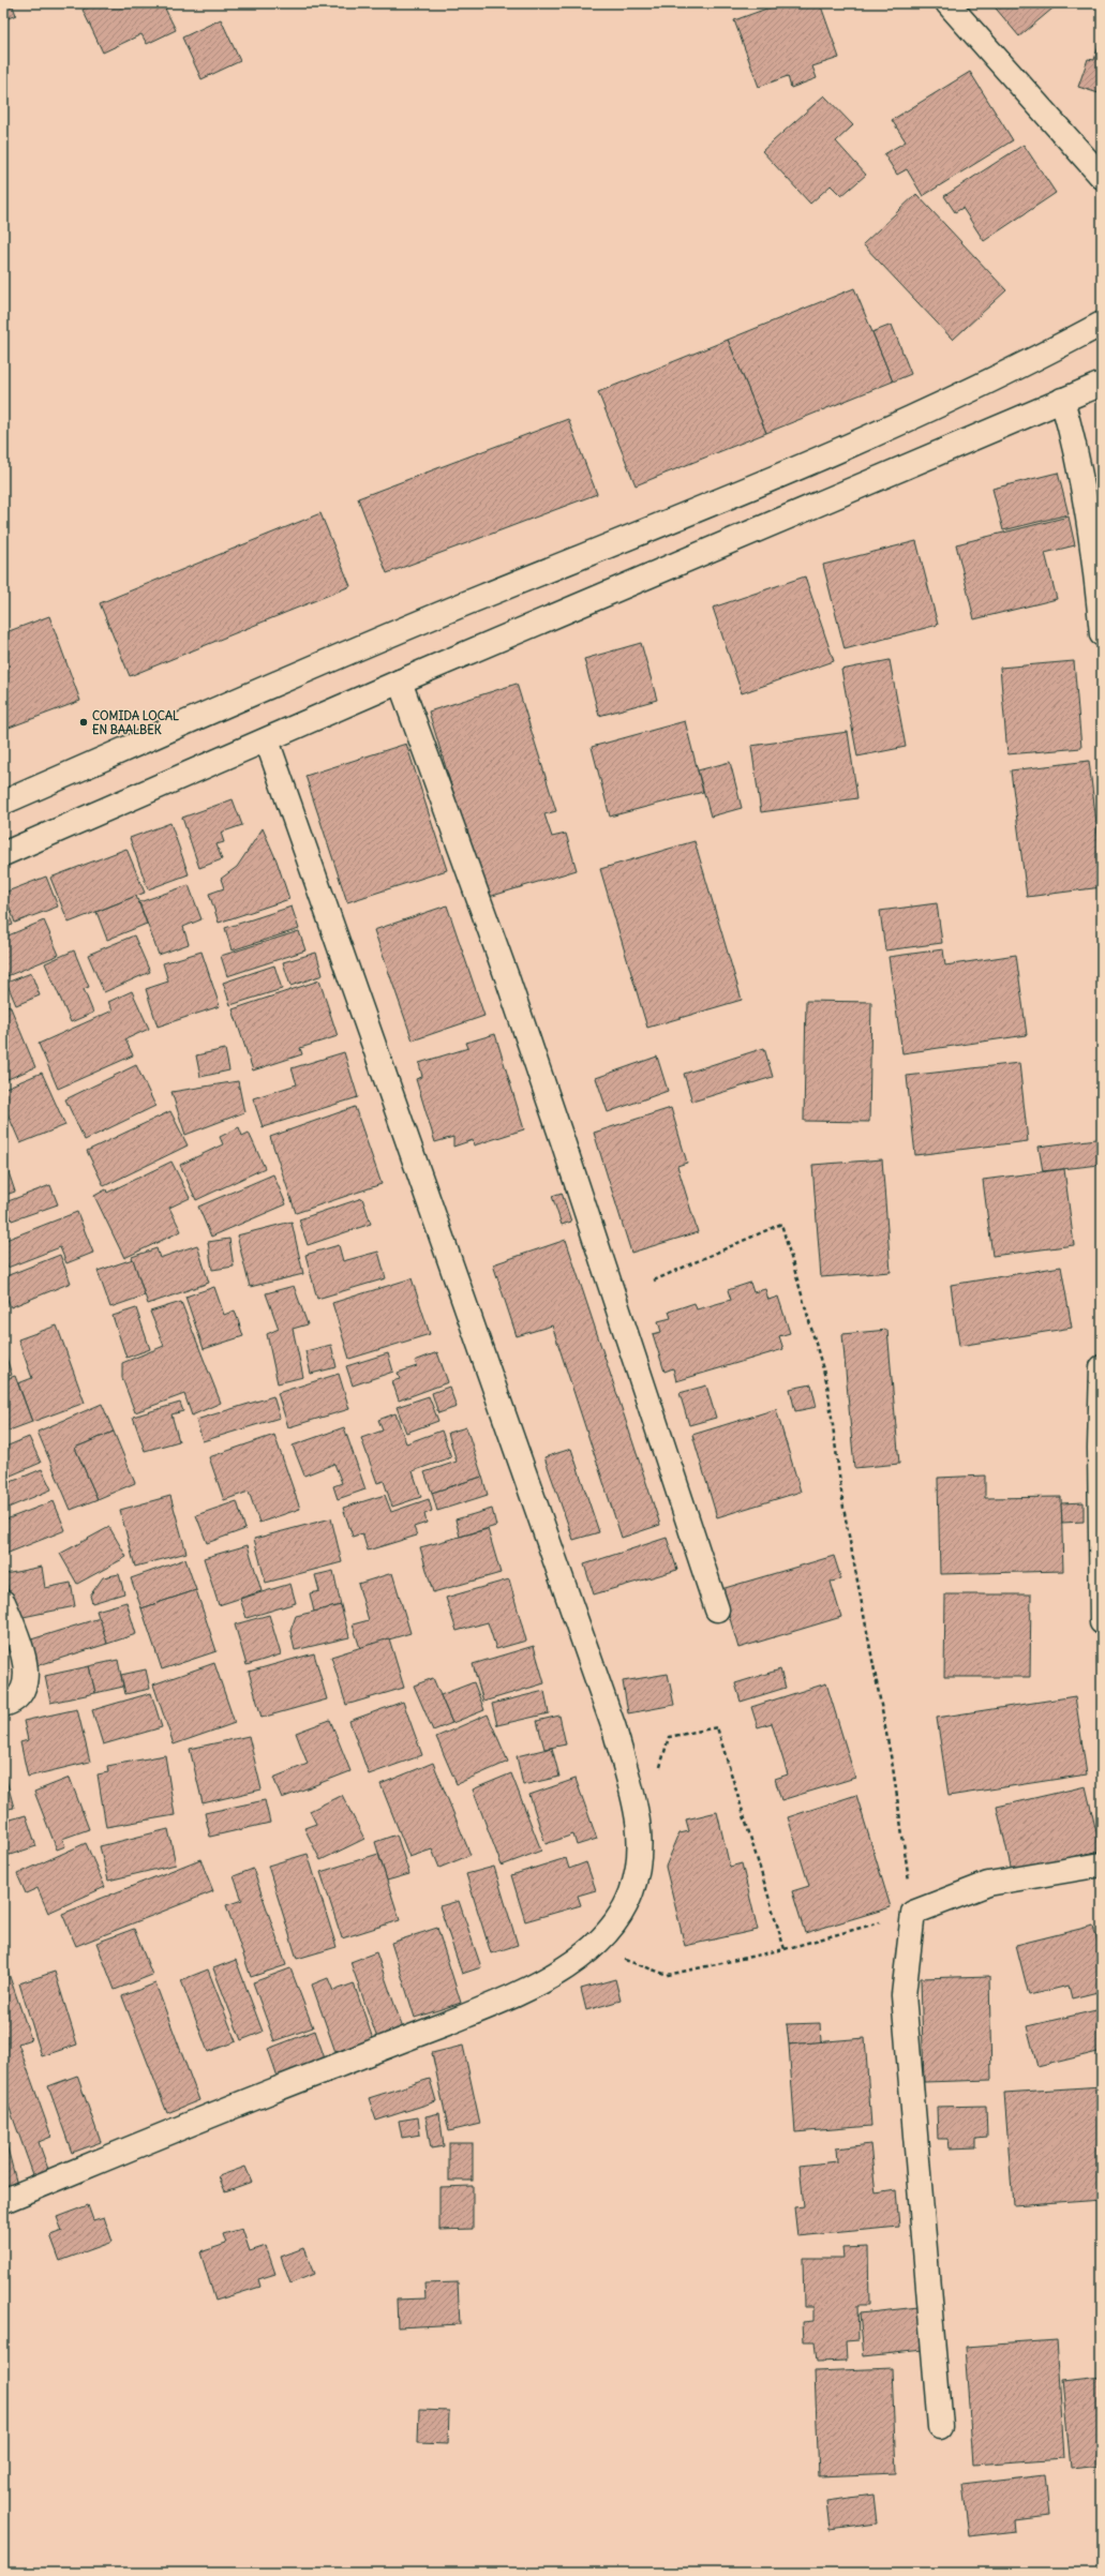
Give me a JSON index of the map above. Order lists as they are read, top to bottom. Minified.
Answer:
{"places":["COMIDA LOCAL EN BAALBEK"]}
